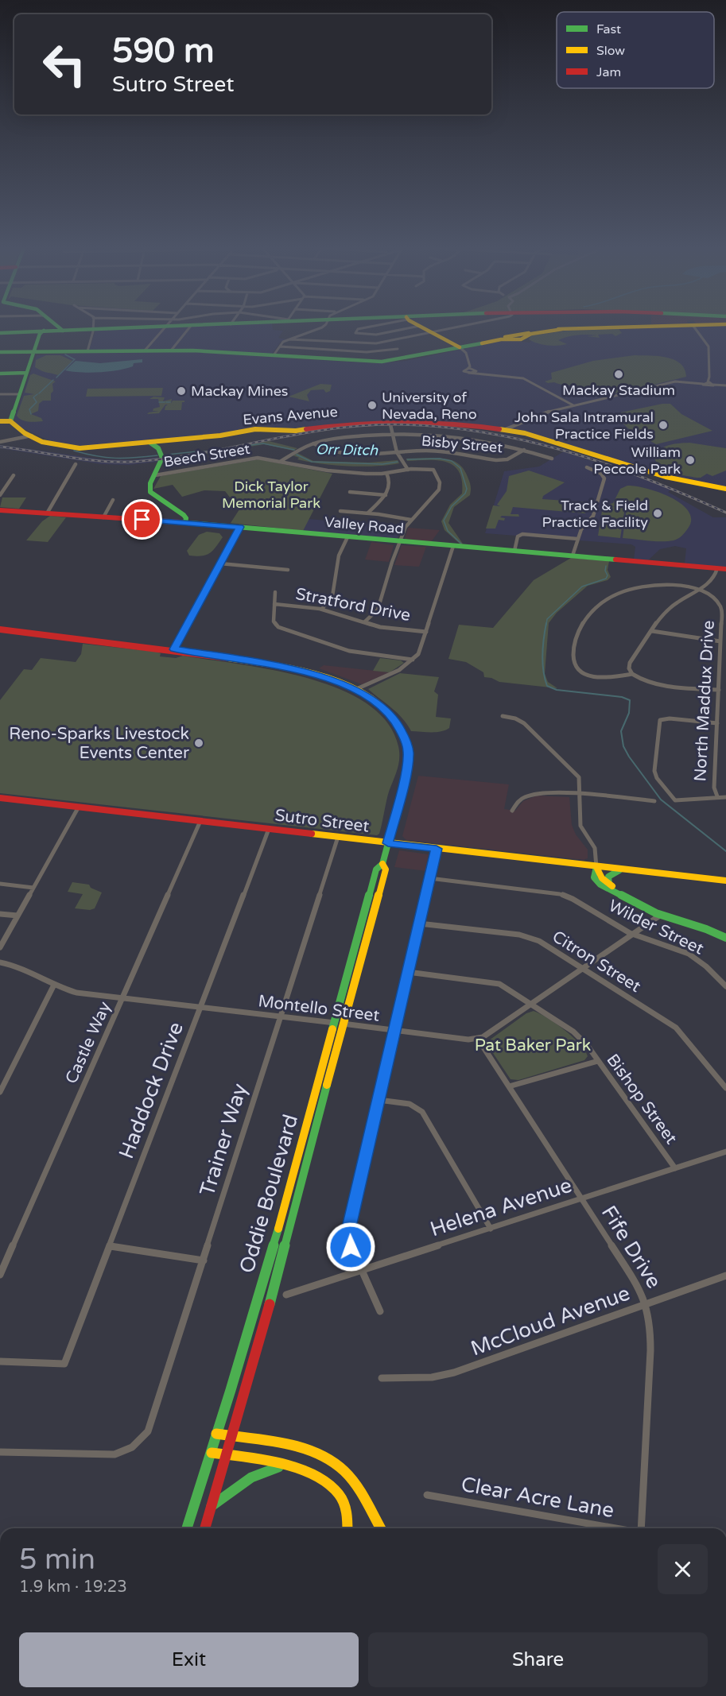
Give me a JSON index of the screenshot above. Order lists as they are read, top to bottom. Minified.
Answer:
{"streets":{"main road":["Evans Avenue","Valley Road","Sutro Street","Oddie Boulevard"],"street":["Bisby Street","Beech Street","Stratford Drive","North Maddux Drive","Wilder Street","Citron Street","Montello Street","Castle Way","Haddock Drive","Bishop Street","Trainer Way","Helena Avenue","Fife Drive","McCloud Avenue","Clear Acre Lane"]},"crossings":[["Sutro Street","Castle Way"],["Sutro Street","Haddock Drive"],["Sutro Street","Trainer Way"],["Sutro Street","Oddie Boulevard"],["Montello Street","Castle Way"],["Montello Street","Haddock Drive"],["Montello Street","Trainer Way"],["Montello Street","Oddie Boulevard"],["Montello Street","Fife Drive"],["Bishop Street","Helena Avenue"],["Helena Avenue","Fife Drive"],["Fife Drive","McCloud Avenue"]],"water":["Orr Ditch"],"parks":["Dick Taylor Memorial Park","Pat Baker Park"],"places":["Mackay Stadium","Mackay Mines","University of Nevada, Reno","John Sala Intramural Practice Fields","William Peccole Park","Track & Field Practice Facility","Reno-Sparks Livestock Events Center"],"legend":["Fast","Slow","Jam"],"page":{"turn":["590 m","Sutro Street"],"heading":["5 min","1.9 km · 19:23"],"buttons":["Exit","Share"]}}
